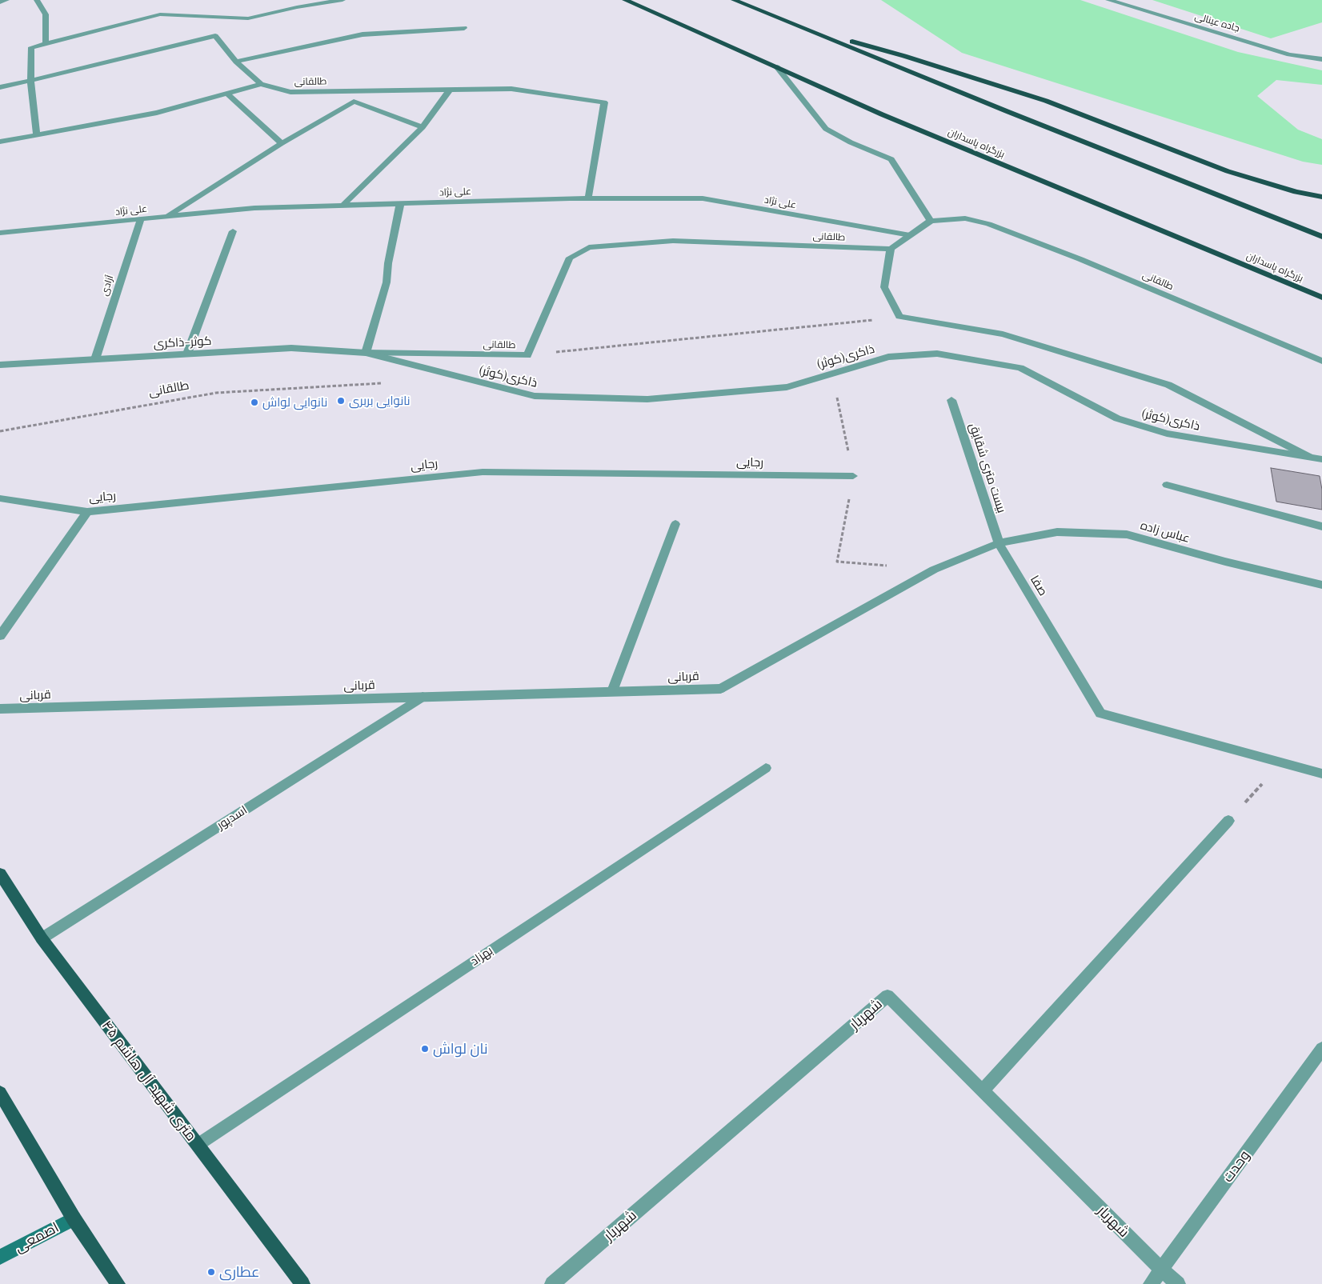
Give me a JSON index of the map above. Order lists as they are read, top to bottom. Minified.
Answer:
{"streets":{"highway":["بزرگراه پاسداران"],"main road":["۴۵ متری شهید آل هاشم","اصمعی"],"street":["جاده عینالی","طالقانی","علی نژاد","آزادی","کوثر-ذاکری","ذاکری(کوثر)","بیست متری شقایق","عباس زاده","صفا","قربانی","اسدپور","بهزاد","شهریار","وحدت"],"lane":["رجایی"]},"crossings":[["طالقانی","علی نژاد"],["طالقانی","کوثر-ذاکری"],["طالقانی","ذاکری(کوثر)"],["علی نژاد","آزادی"],["آزادی","کوثر-ذاکری"],["کوثر-ذاکری","ذاکری(کوثر)"],["بیست متری شقایق","عباس زاده"],["بیست متری شقایق","صفا"],["بیست متری شقایق","قربانی"],["عباس زاده","صفا"],["عباس زاده","قربانی"],["صفا","قربانی"],["قربانی","اسدپور"],["اسدپور","۴۵ متری شهید آل هاشم"],["بهزاد","۴۵ متری شهید آل هاشم"],["شهریار","وحدت"]],"places":["نانوایی بربری","نانوایی لواش","نان لواش","عطاری"]}
